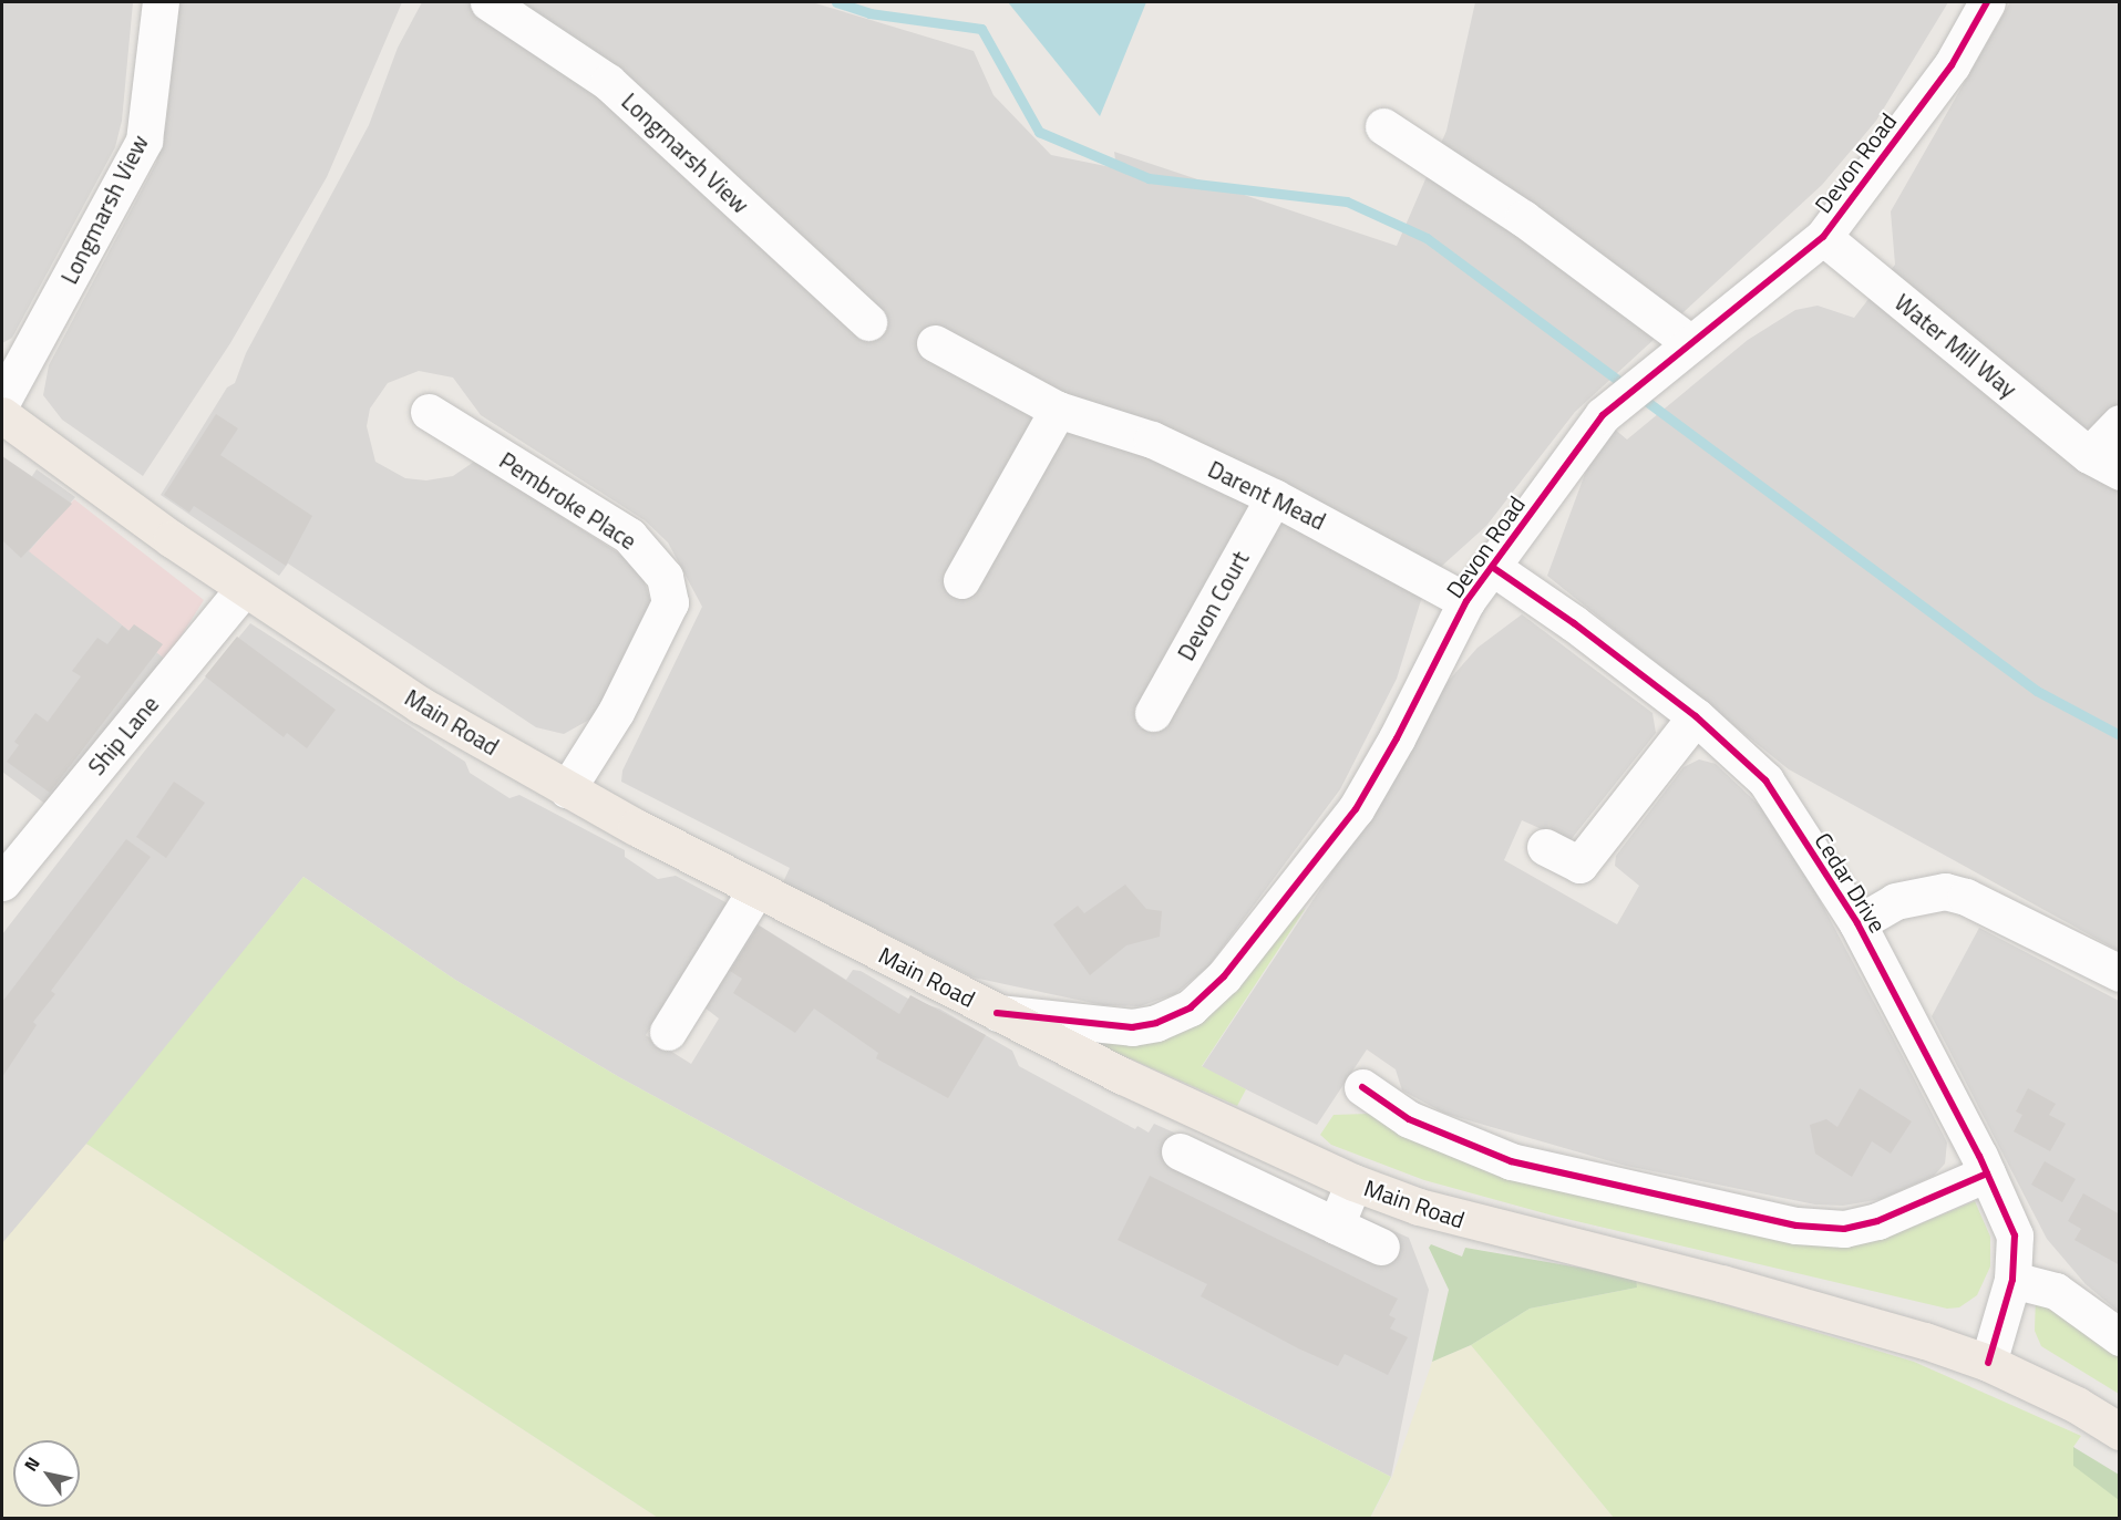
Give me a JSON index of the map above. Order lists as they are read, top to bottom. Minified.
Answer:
{"streets":{"main road":["Main Road"],"street":["Longmarsh View","Devon Road","Water Mill Way","Darent Mead","Pembroke Place","Devon Court","Ship Lane","Cedar Drive"]},"crossings":[["Devon Road","Water Mill Way"],["Devon Road","Darent Mead"],["Devon Road","Main Road"],["Devon Road","Cedar Drive"],["Darent Mead","Devon Court"],["Pembroke Place","Main Road"],["Main Road","Ship Lane"],["Main Road","Cedar Drive"]],"north":"top left"}
